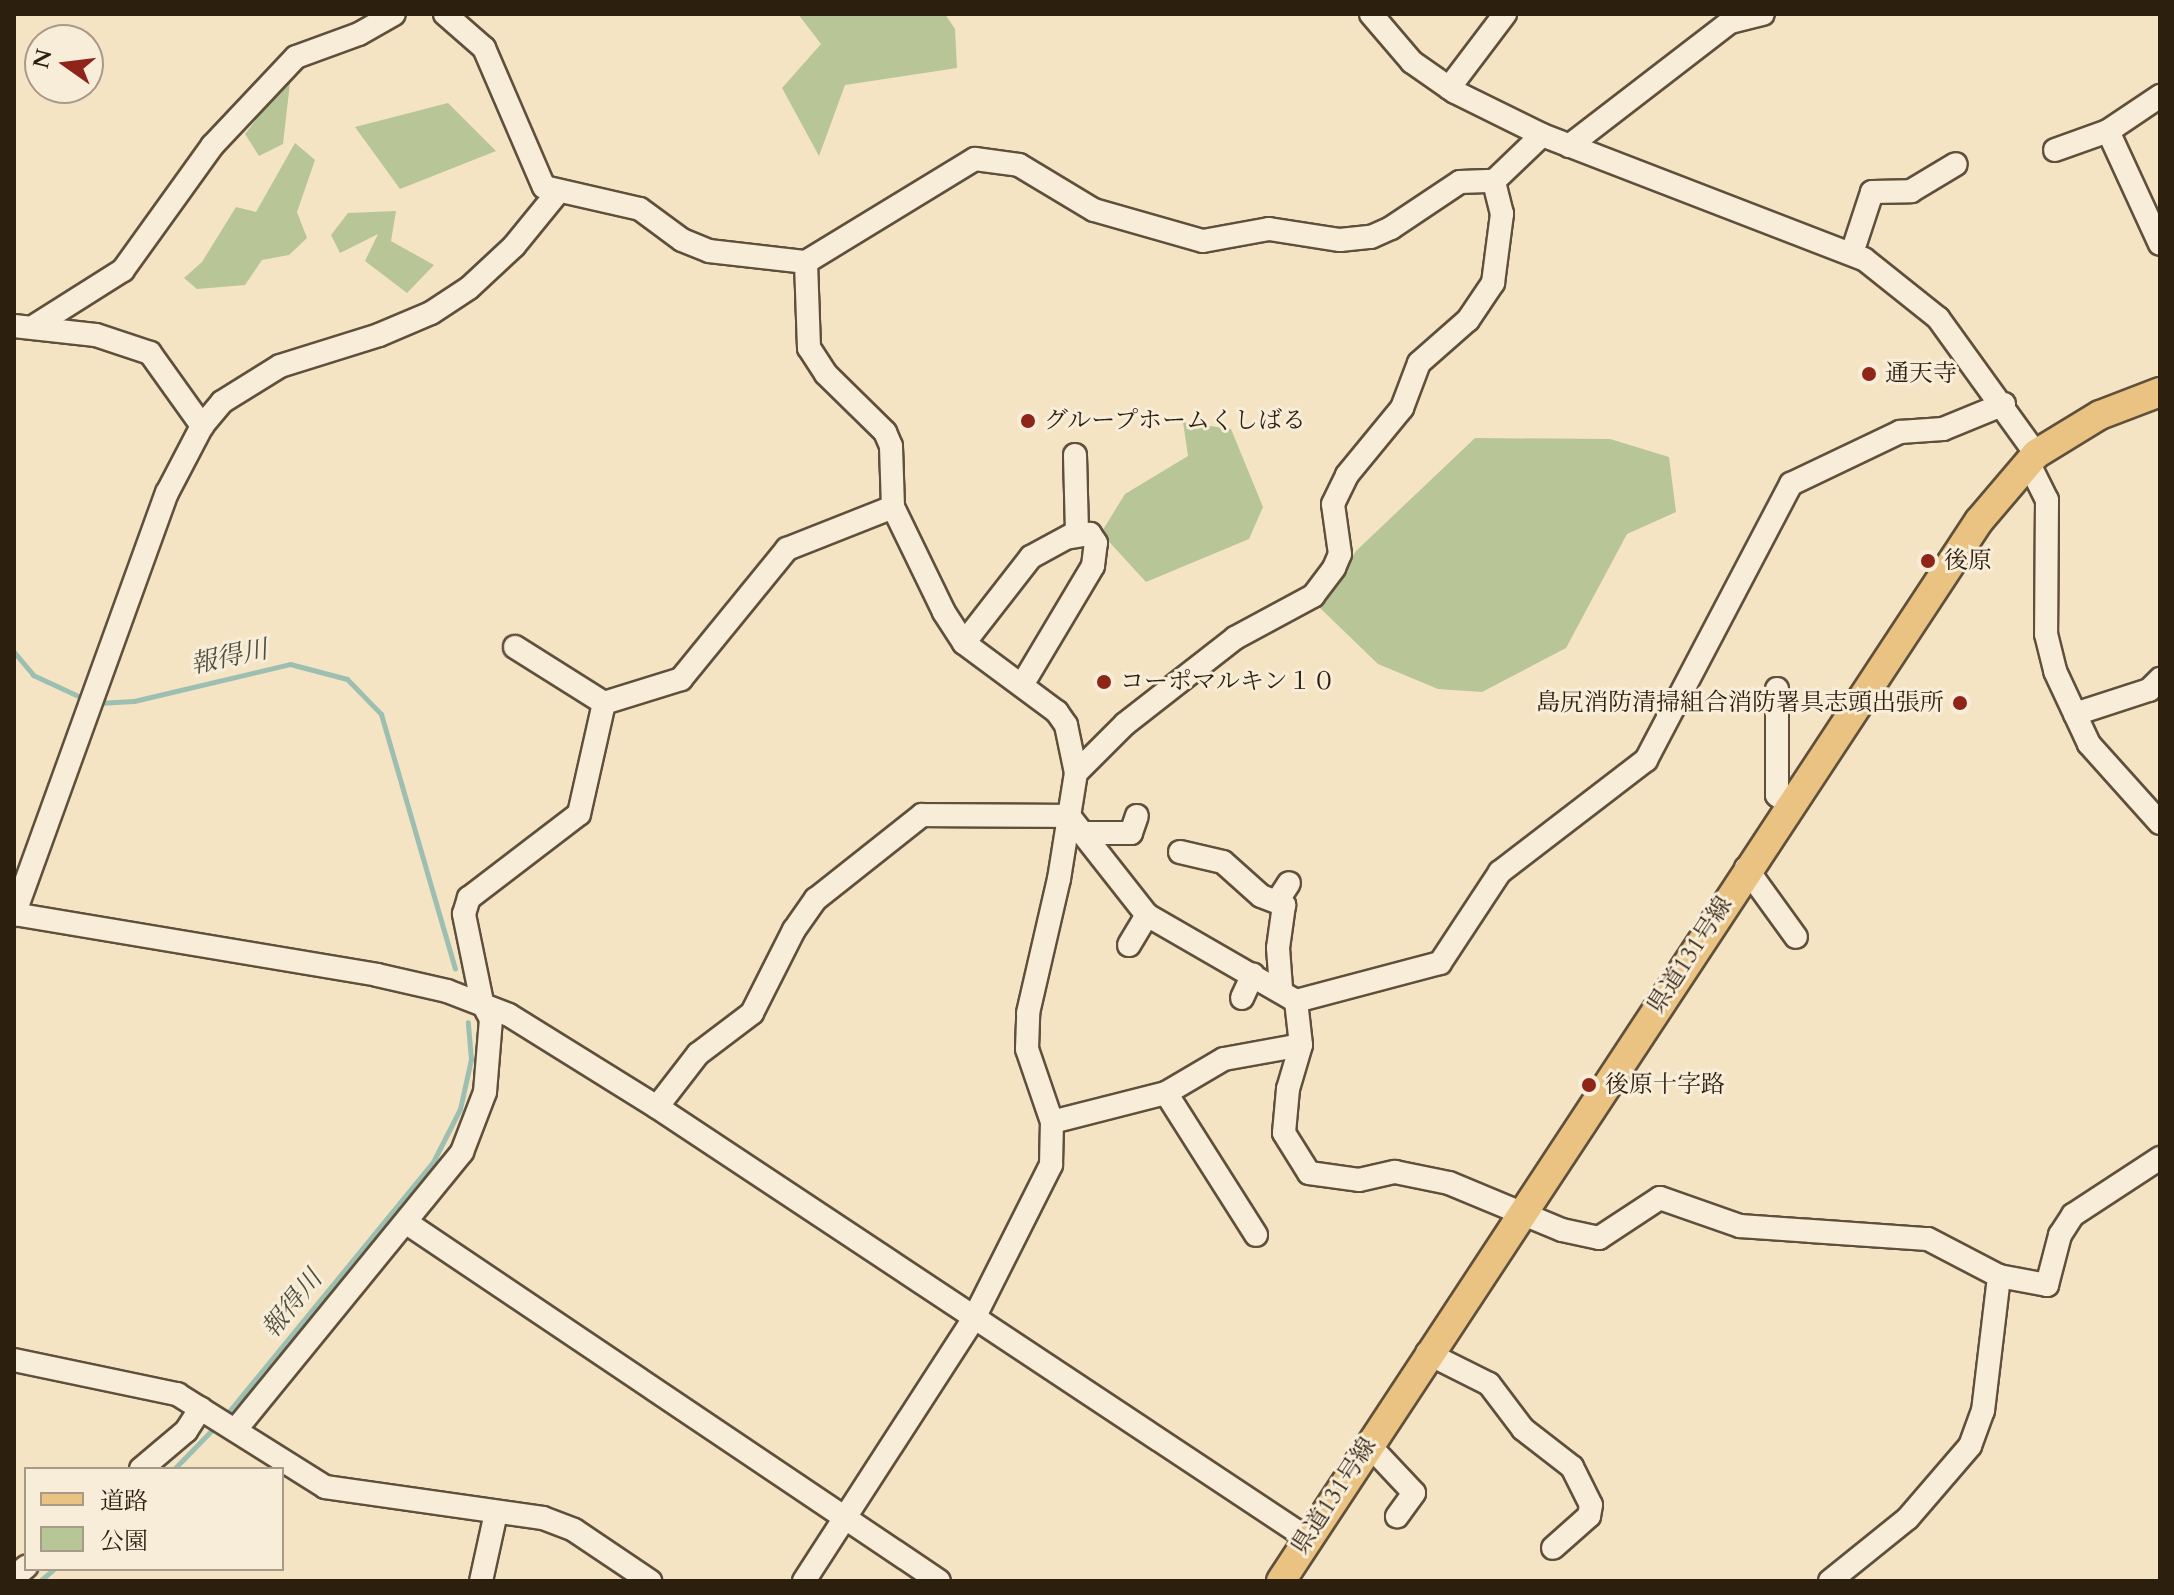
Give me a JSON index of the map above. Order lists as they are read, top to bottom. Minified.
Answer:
{"streets":{"main road":["県道131号線"]},"water":["報得川"],"places":["通天寺","グループホームくしばる","後原","コーポマルキン１０","島尻消防清掃組合消防署具志頭出張所","後原十字路"],"legend":["道路","公園"],"north":"left"}
